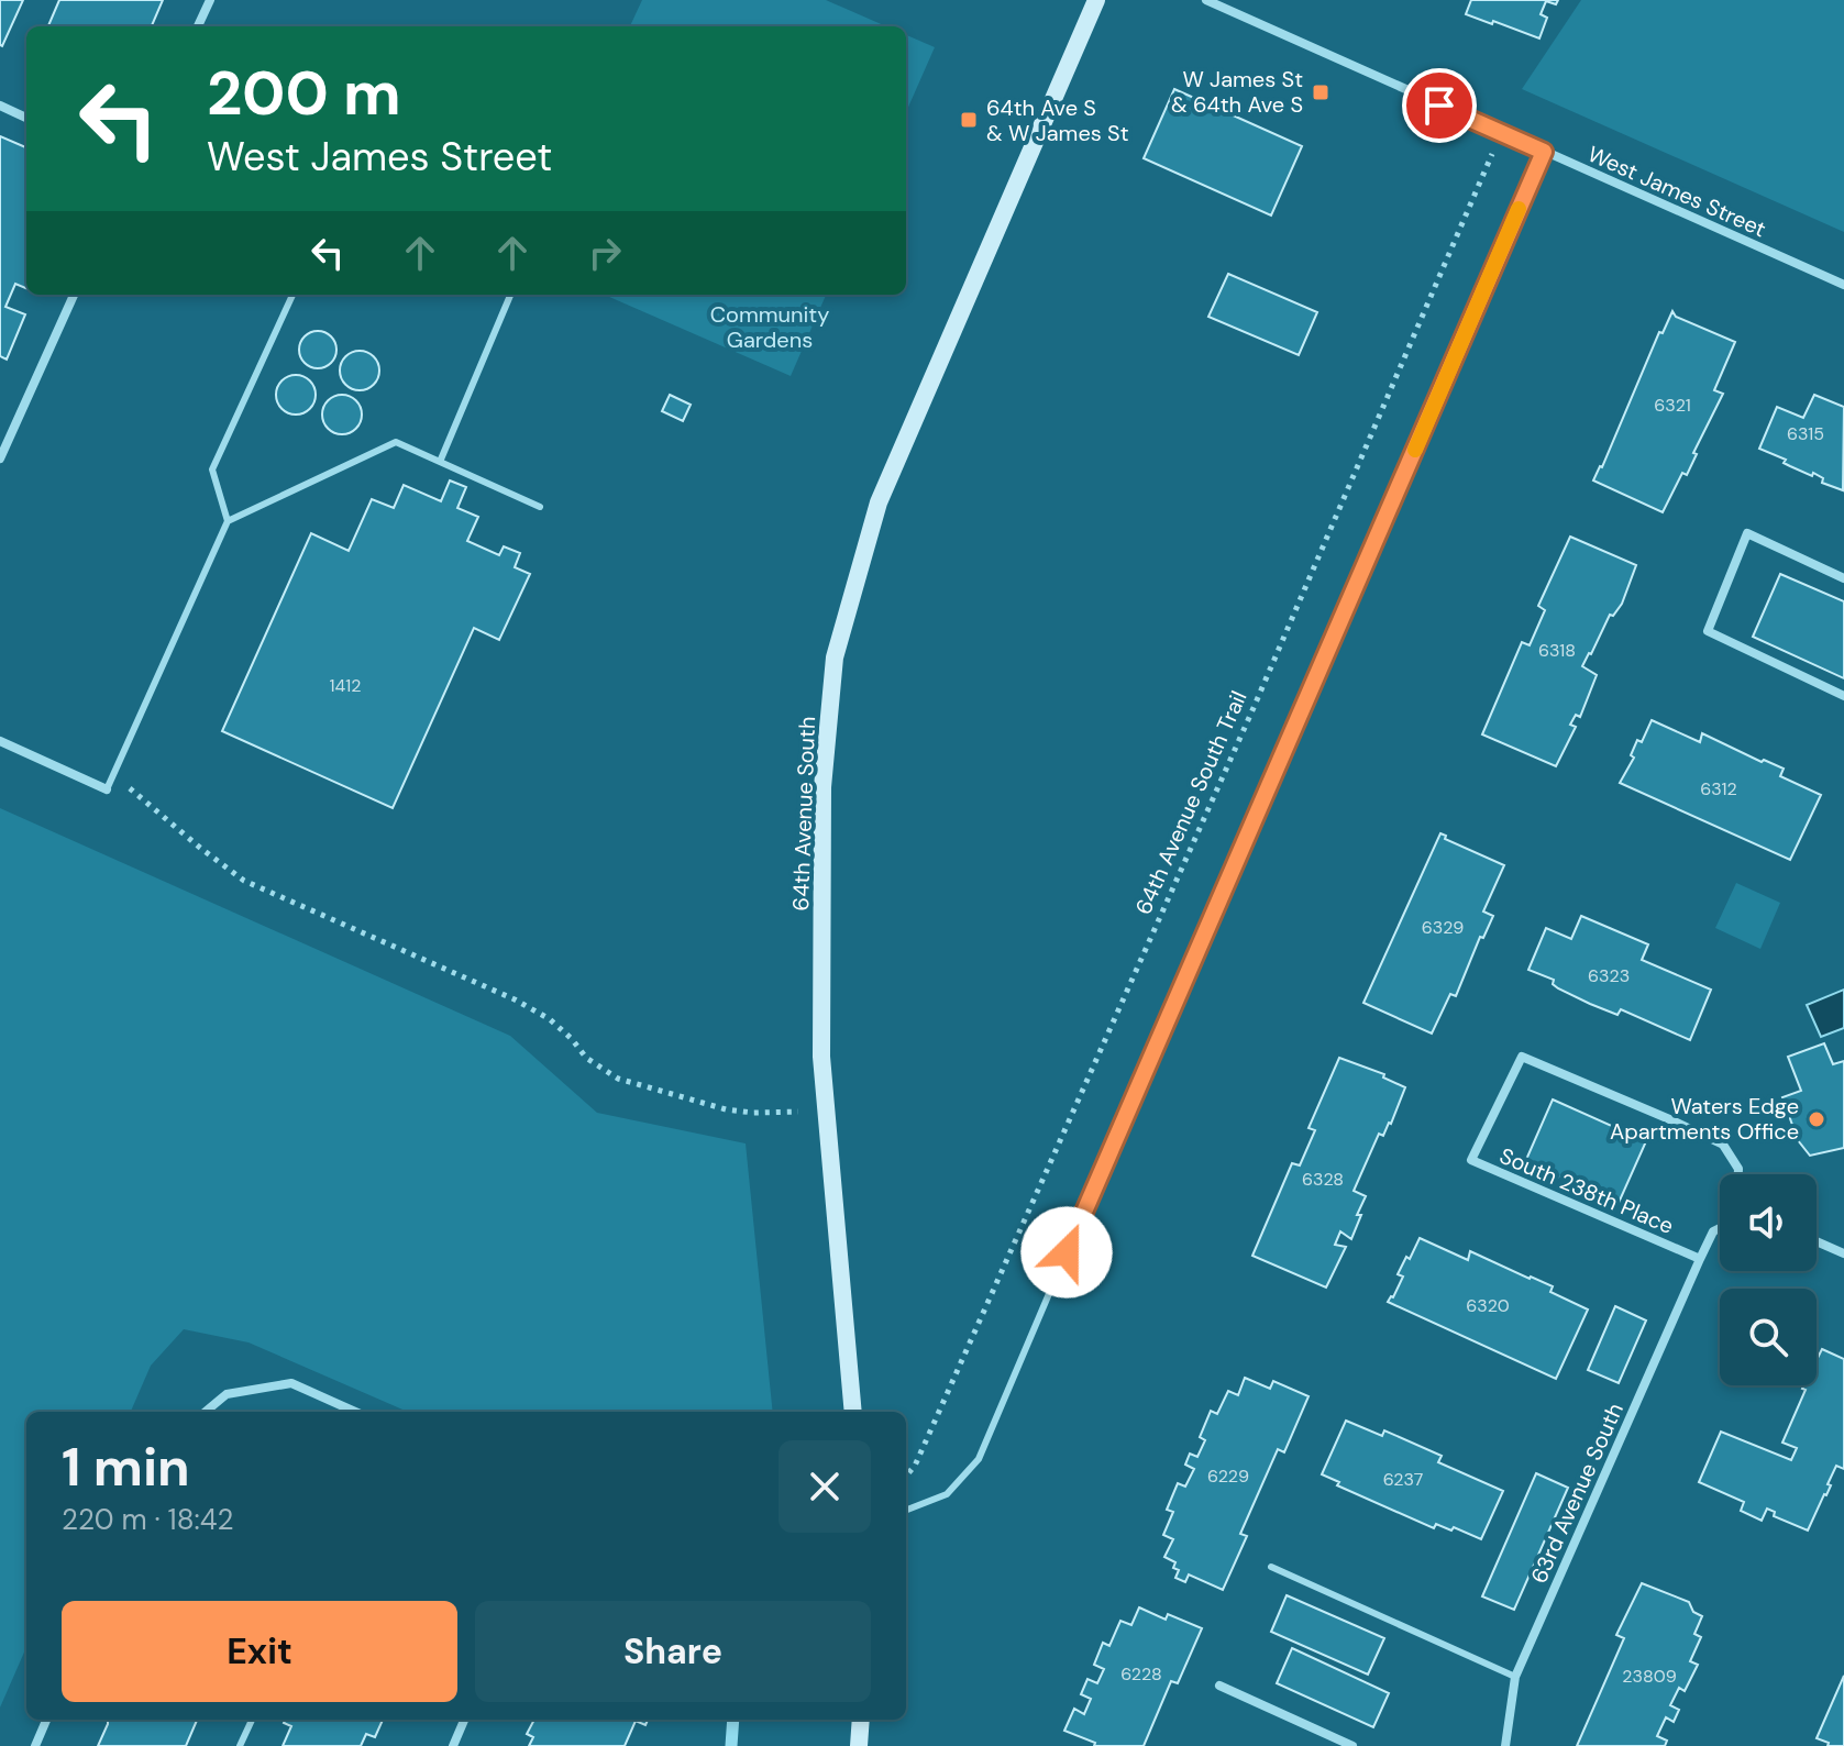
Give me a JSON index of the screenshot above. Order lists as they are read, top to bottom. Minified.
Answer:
{"streets":{"street":["West James Street","64th Avenue South","South 238th Place","63rd Avenue South"],"path":["64th Avenue South Trail"]},"crossings":[["West James Street","64th Avenue South Trail"],["South 238th Place","63rd Avenue South"]],"parks":["Community Gardens"],"places":{"transit":["W James St & 64th Ave S","64th Ave S & W James St"],"other":["Waters Edge Apartments Office"]},"house_numbers":["6321","6315","6318","1412","6312","6329","6323","6328","6320","6229","6237","6228","23809"],"page":{"turn":["200 m","West James Street"],"heading":["1 min","220 m · 18:42"],"buttons":["Exit","Share"]}}
